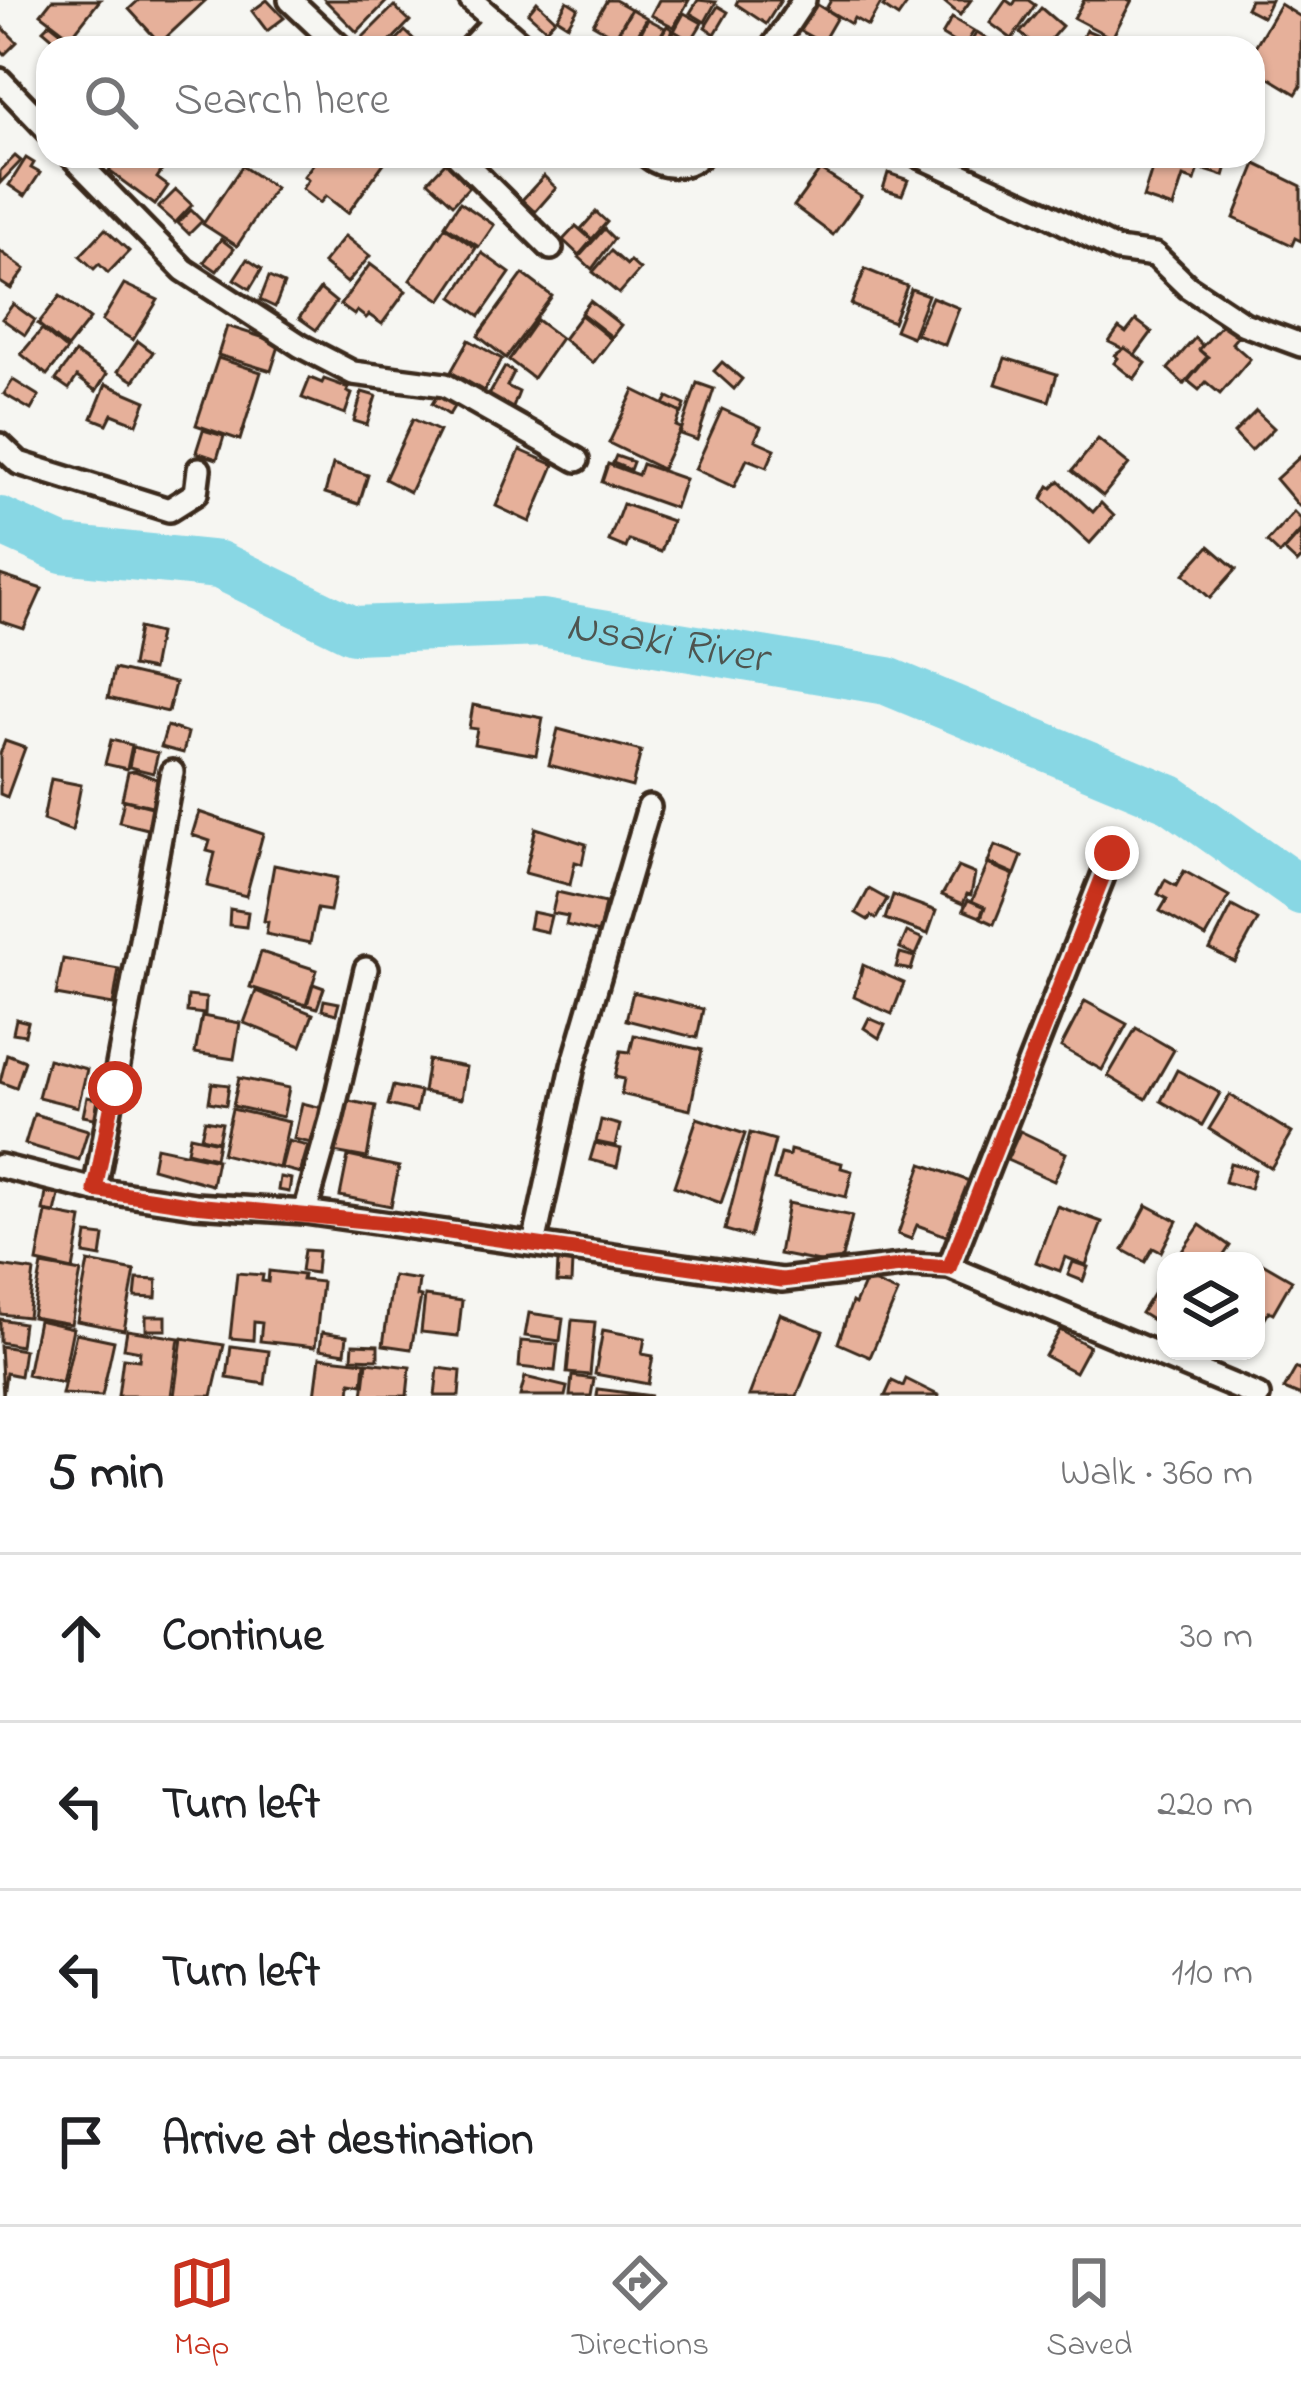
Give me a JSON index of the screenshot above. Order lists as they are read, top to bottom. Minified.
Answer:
{"water":["Nsaki River"],"page":{"search":"Search here","heading":["5 min","Walk · 360 m"],"list":[["Continue","30 m"],["Turn left","220 m"],["Turn left","110 m"],"Arrive at destination"],"nav":["Map","Directions","Saved"]}}
